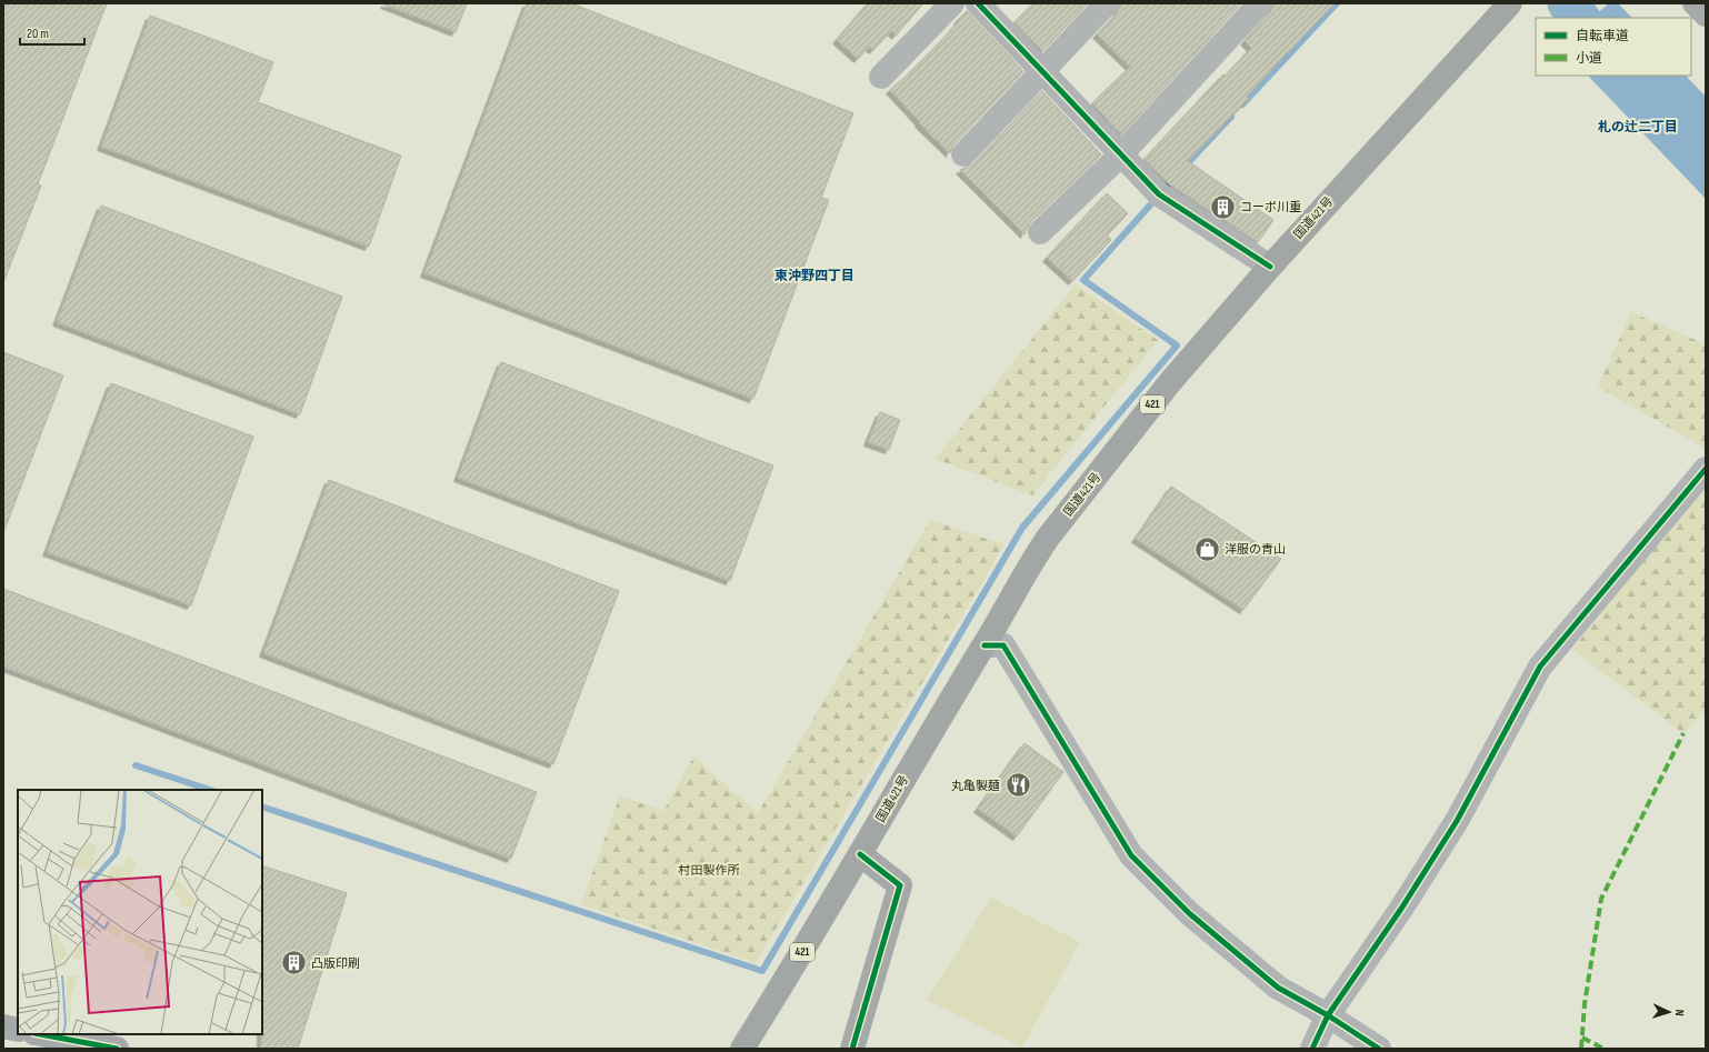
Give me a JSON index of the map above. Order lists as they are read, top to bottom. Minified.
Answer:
{"streets":{"highway":["国道421号","421"]},"districts":["札の辻二丁目","東沖野四丁目"],"parks":["村田製作所"],"places":{"building":["コーポ川重","凸版印刷"],"shop":["洋服の青山"],"restaurant":["丸亀製麺"]},"legend":["自転車道","小道"],"scale_bar":"20 m","north":"right"}
